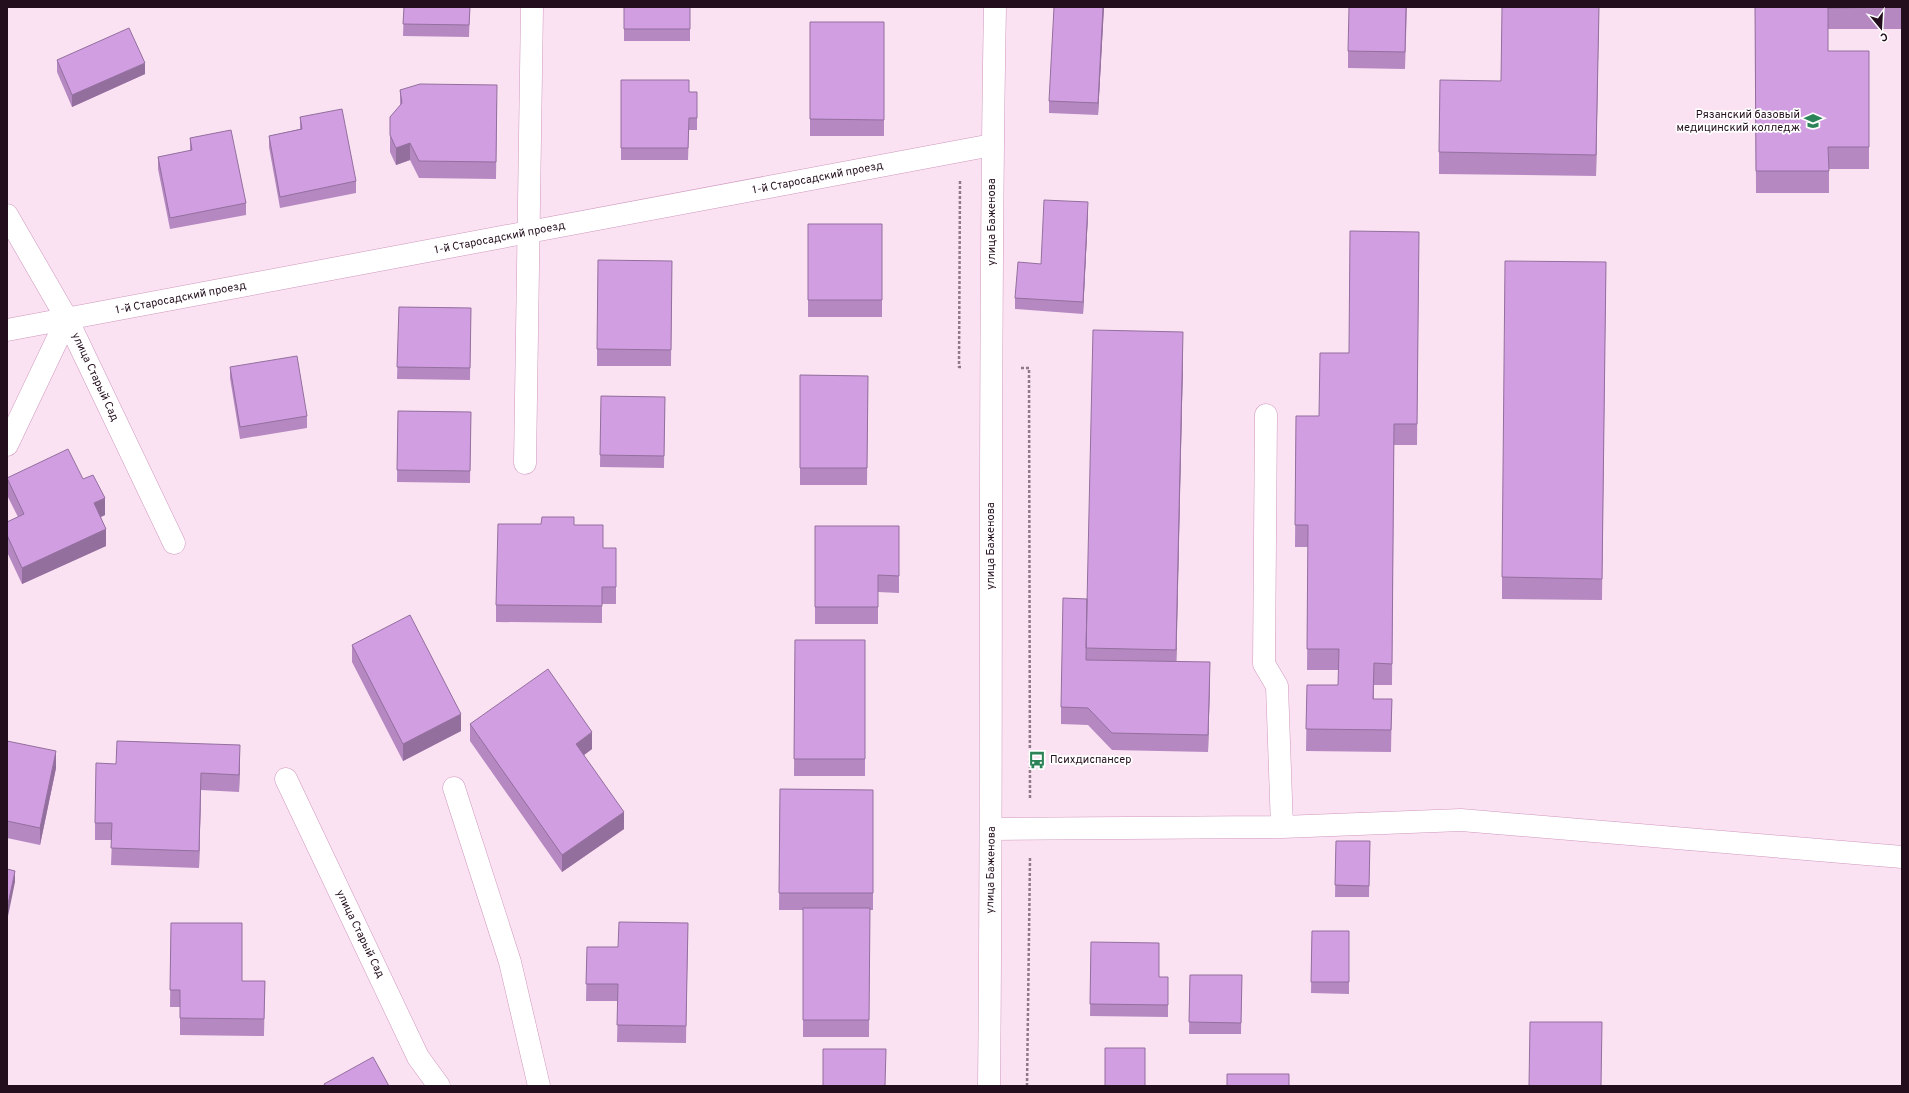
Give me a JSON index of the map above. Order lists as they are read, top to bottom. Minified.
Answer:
{"streets":{"street":["1-й Старосадский проезд","улица Баженова","улица Старый Сад"]},"crossings":[["1-й Старосадский проезд","улица Баженова"],["1-й Старосадский проезд","улица Старый Сад"]],"places":{"school or university":["Рязанский базовый медицинский колледж"],"bus stop":["Психдиспансер"]},"north":"bottom"}
